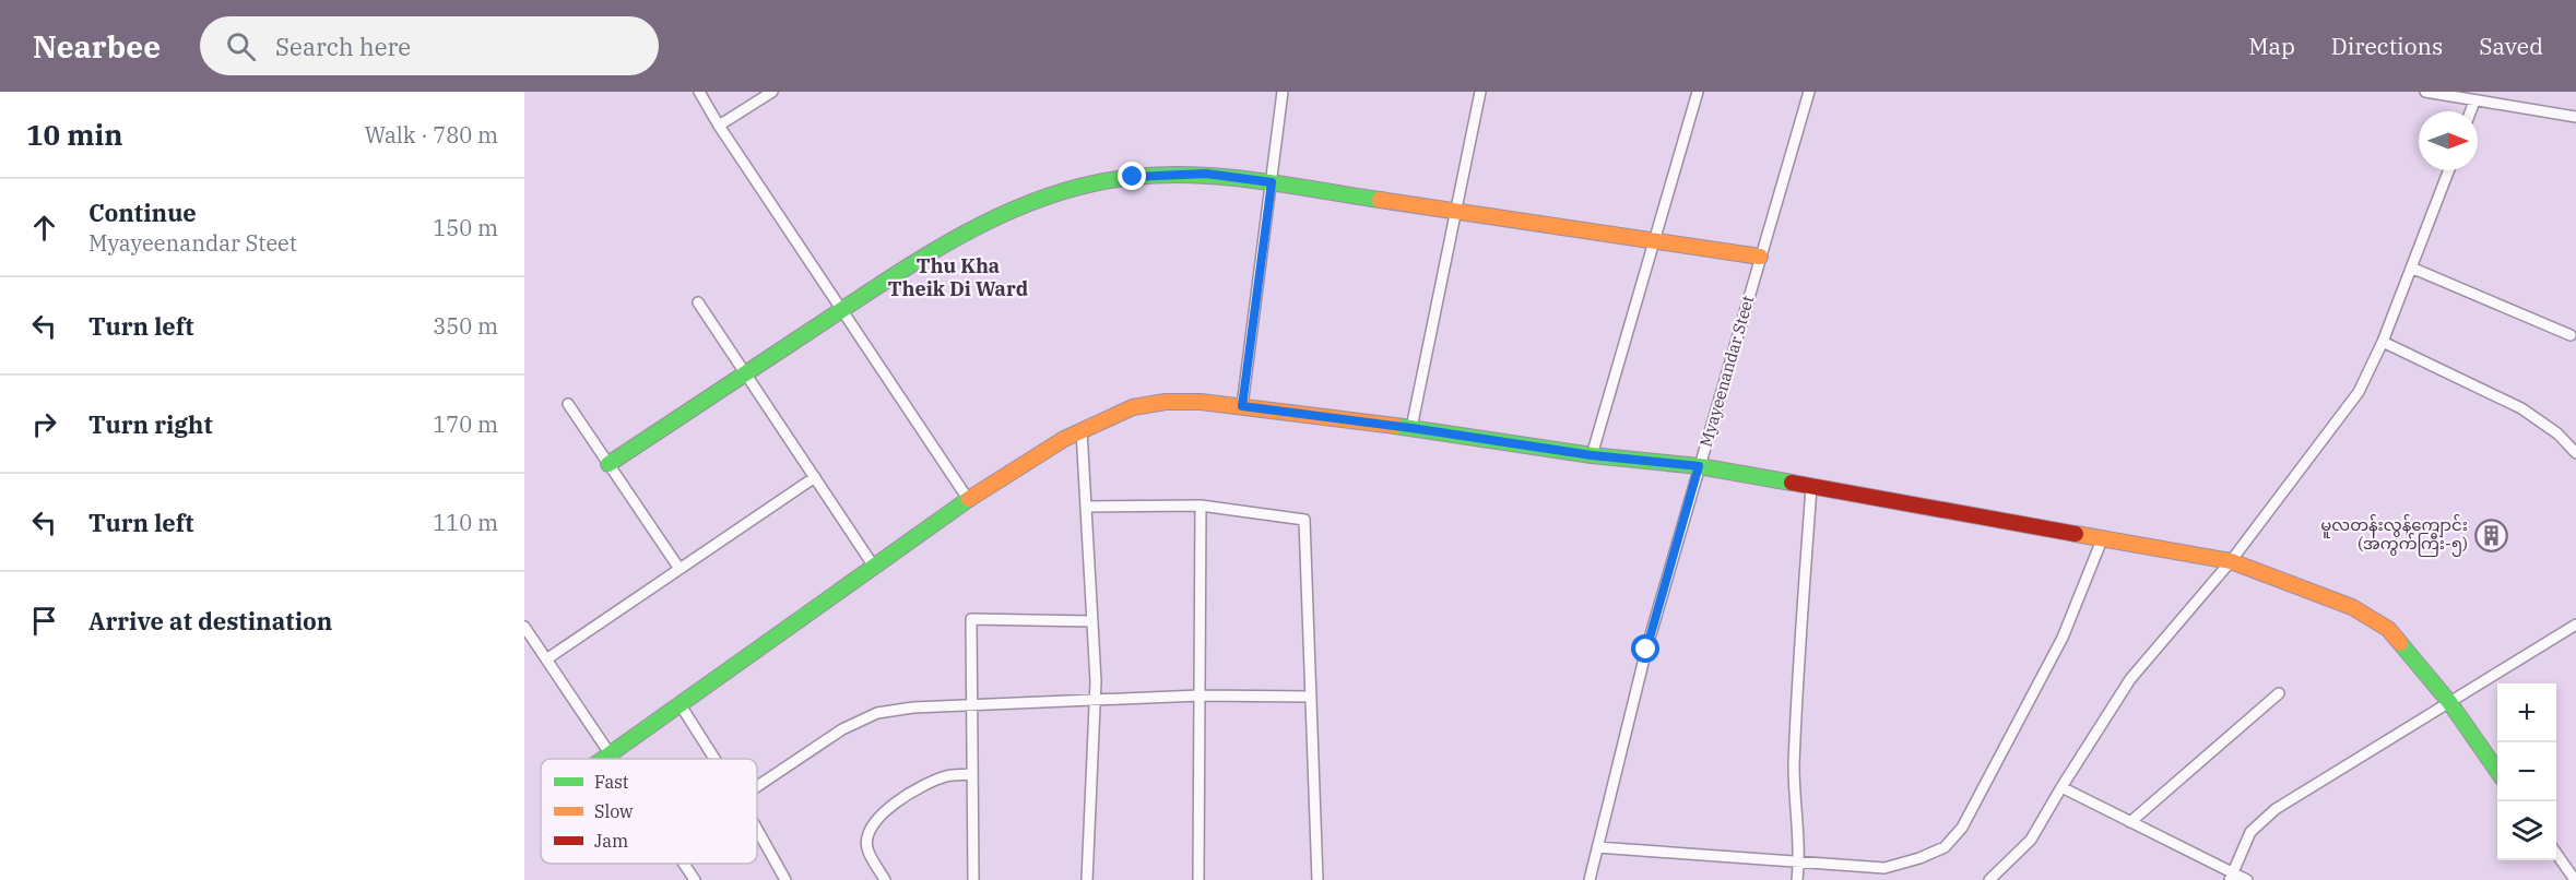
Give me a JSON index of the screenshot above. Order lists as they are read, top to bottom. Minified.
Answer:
{"streets":{"street":["Myayeenandar Steet"]},"districts":["Thu Kha Theik Di Ward"],"places":{"building":["မူလတန်းလွန်ကျောင်း (အကွက်ကြီး-၅)"]},"legend":["Fast","Slow","Jam"],"north":"right","page":{"header":"Nearbee","search":"Search here","nav":["Map","Directions","Saved"],"heading":["10 min","Walk · 780 m"],"list":[["Continue","Myayeenandar Steet","150 m"],["Turn left","350 m"],["Turn right","170 m"],["Turn left","110 m"],"Arrive at destination"],"map_buttons":["+","−"]}}
